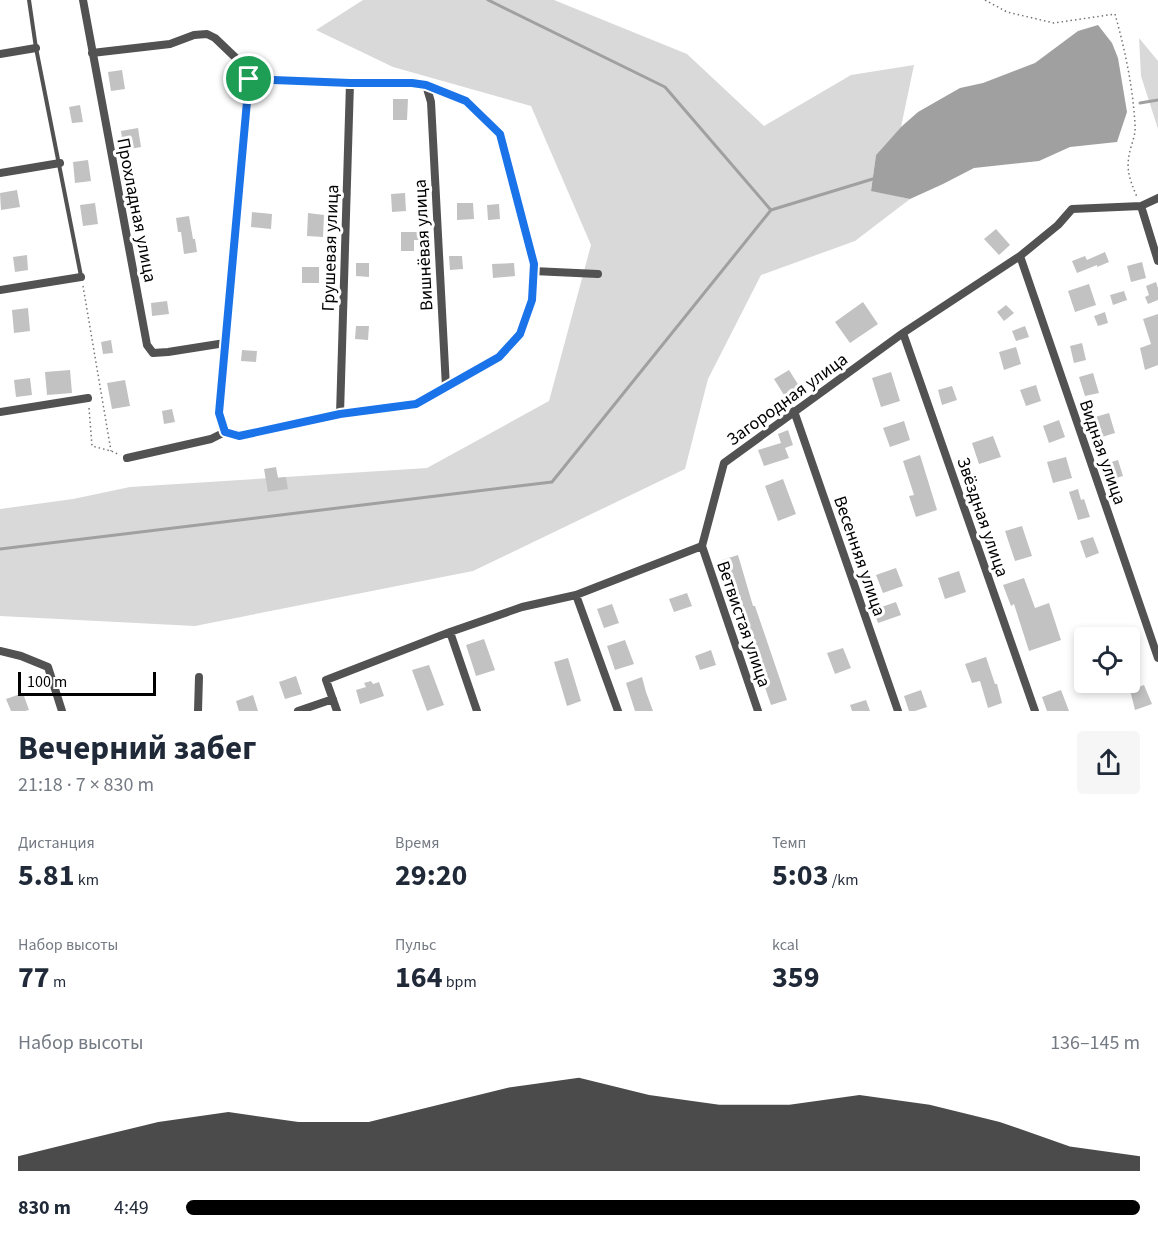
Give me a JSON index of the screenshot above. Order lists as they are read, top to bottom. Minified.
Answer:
{"streets":{"street":["Прохладная улица","Вишнёвая улица","Грушевая улица","Загородная улица","Видная улица","Звёздная улица","Весенняя улица","Ветвистая улица"]},"crossings":[["Загородная улица","Видная улица"],["Загородная улица","Звёздная улица"],["Загородная улица","Весенняя улица"],["Загородная улица","Ветвистая улица"]],"scale_bar":"100 m","page":{"scale":"100 m","heading":["Вечерний забег","21:18 · 7 × 830 m"],"stats":[["Дистанция","5.81 km"],["Время","29:20"],["Темп","5:03 /km"],["Набор высоты","77 m"],["Пульс","164 bpm"],["kcal","359"]],"chart":["Набор высоты","136–145 m"],"list":[{"name":"830 m","note":"4:49"}]}}
